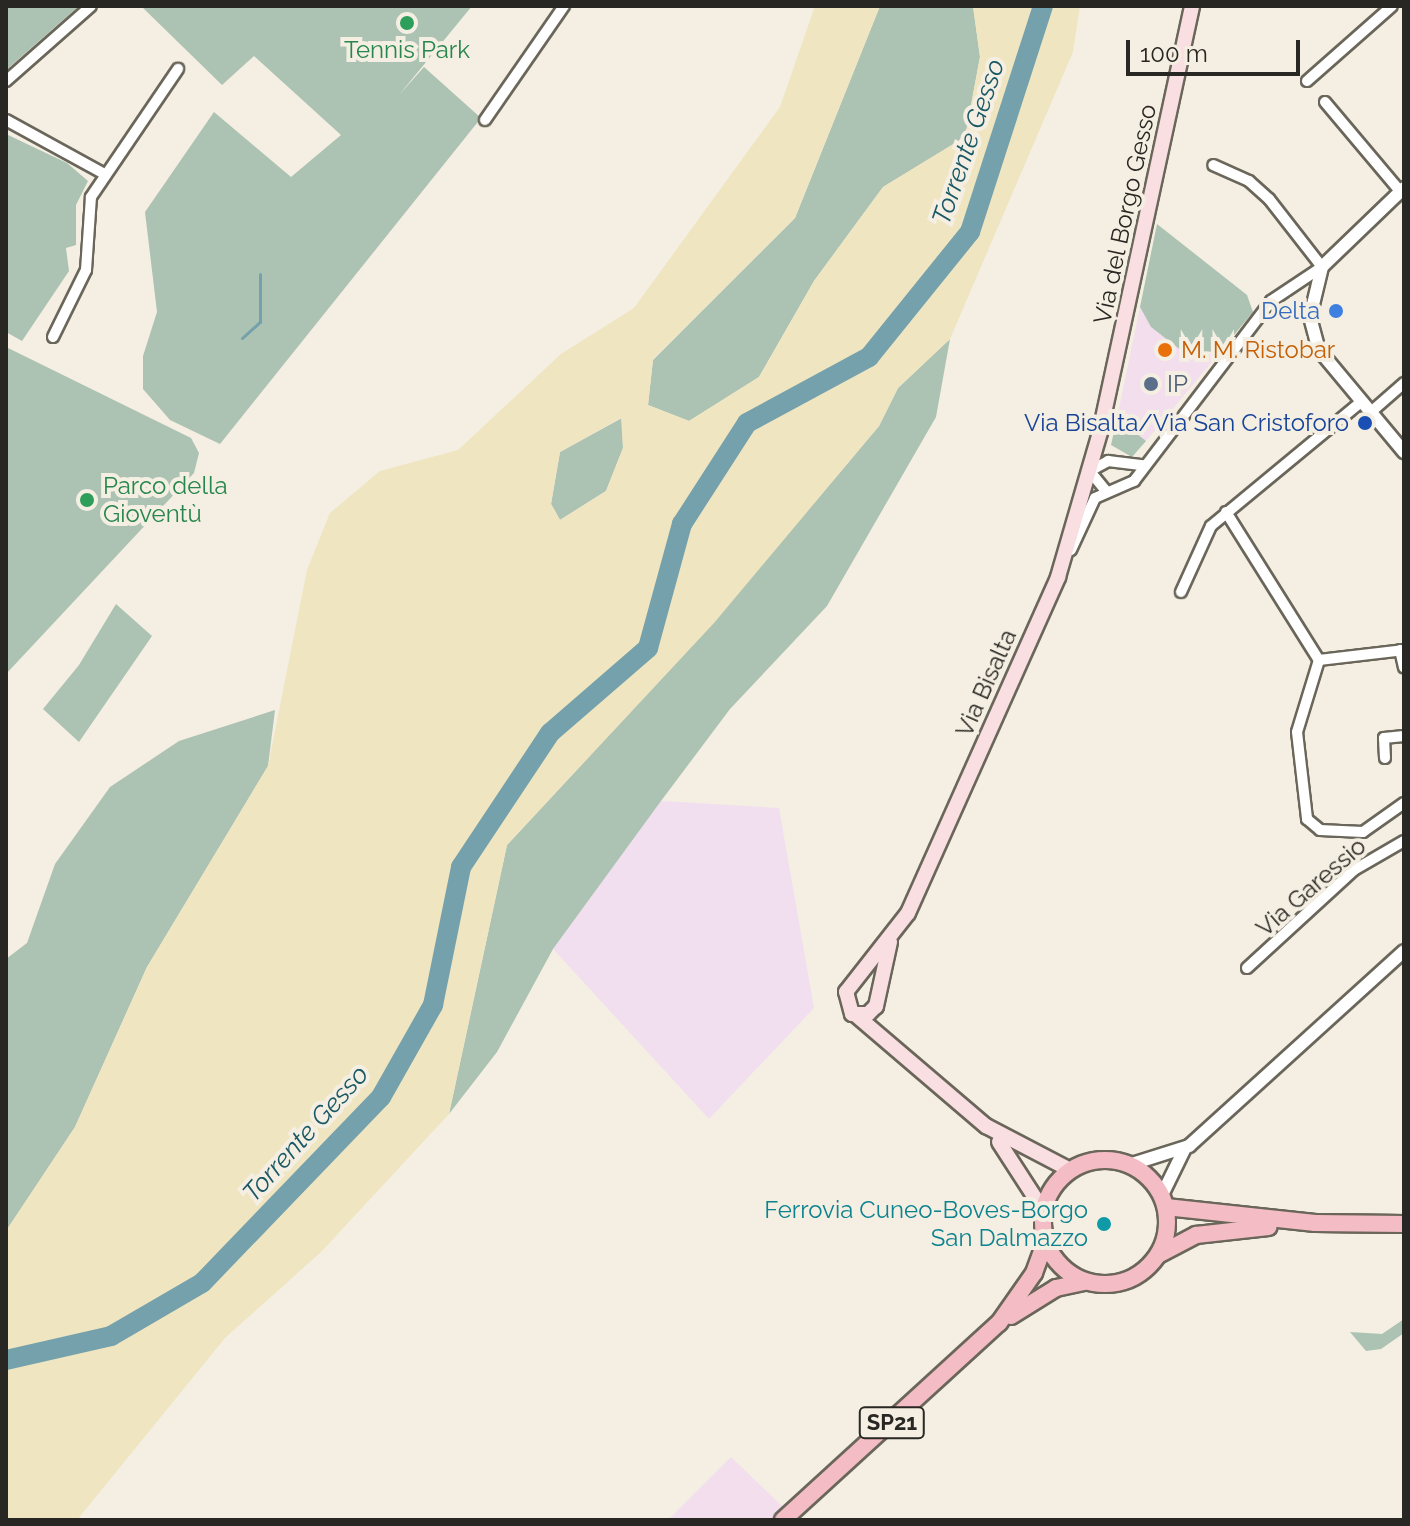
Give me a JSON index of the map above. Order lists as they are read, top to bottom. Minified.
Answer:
{"streets":{"main road":["Via del Borgo Gesso","Via Bisalta","SP21"],"street":["Via Garessio"]},"crossings":[["Via del Borgo Gesso","Via Bisalta"]],"water":["Torrente Gesso"],"places":["Tennis Park","Delta","M. M. Ristobar","IP","Via Bisalta/Via San Cristoforo","Parco della Gioventù","Ferrovia Cuneo-Boves-Borgo San Dalmazzo"],"scale_bar":"100 m"}
